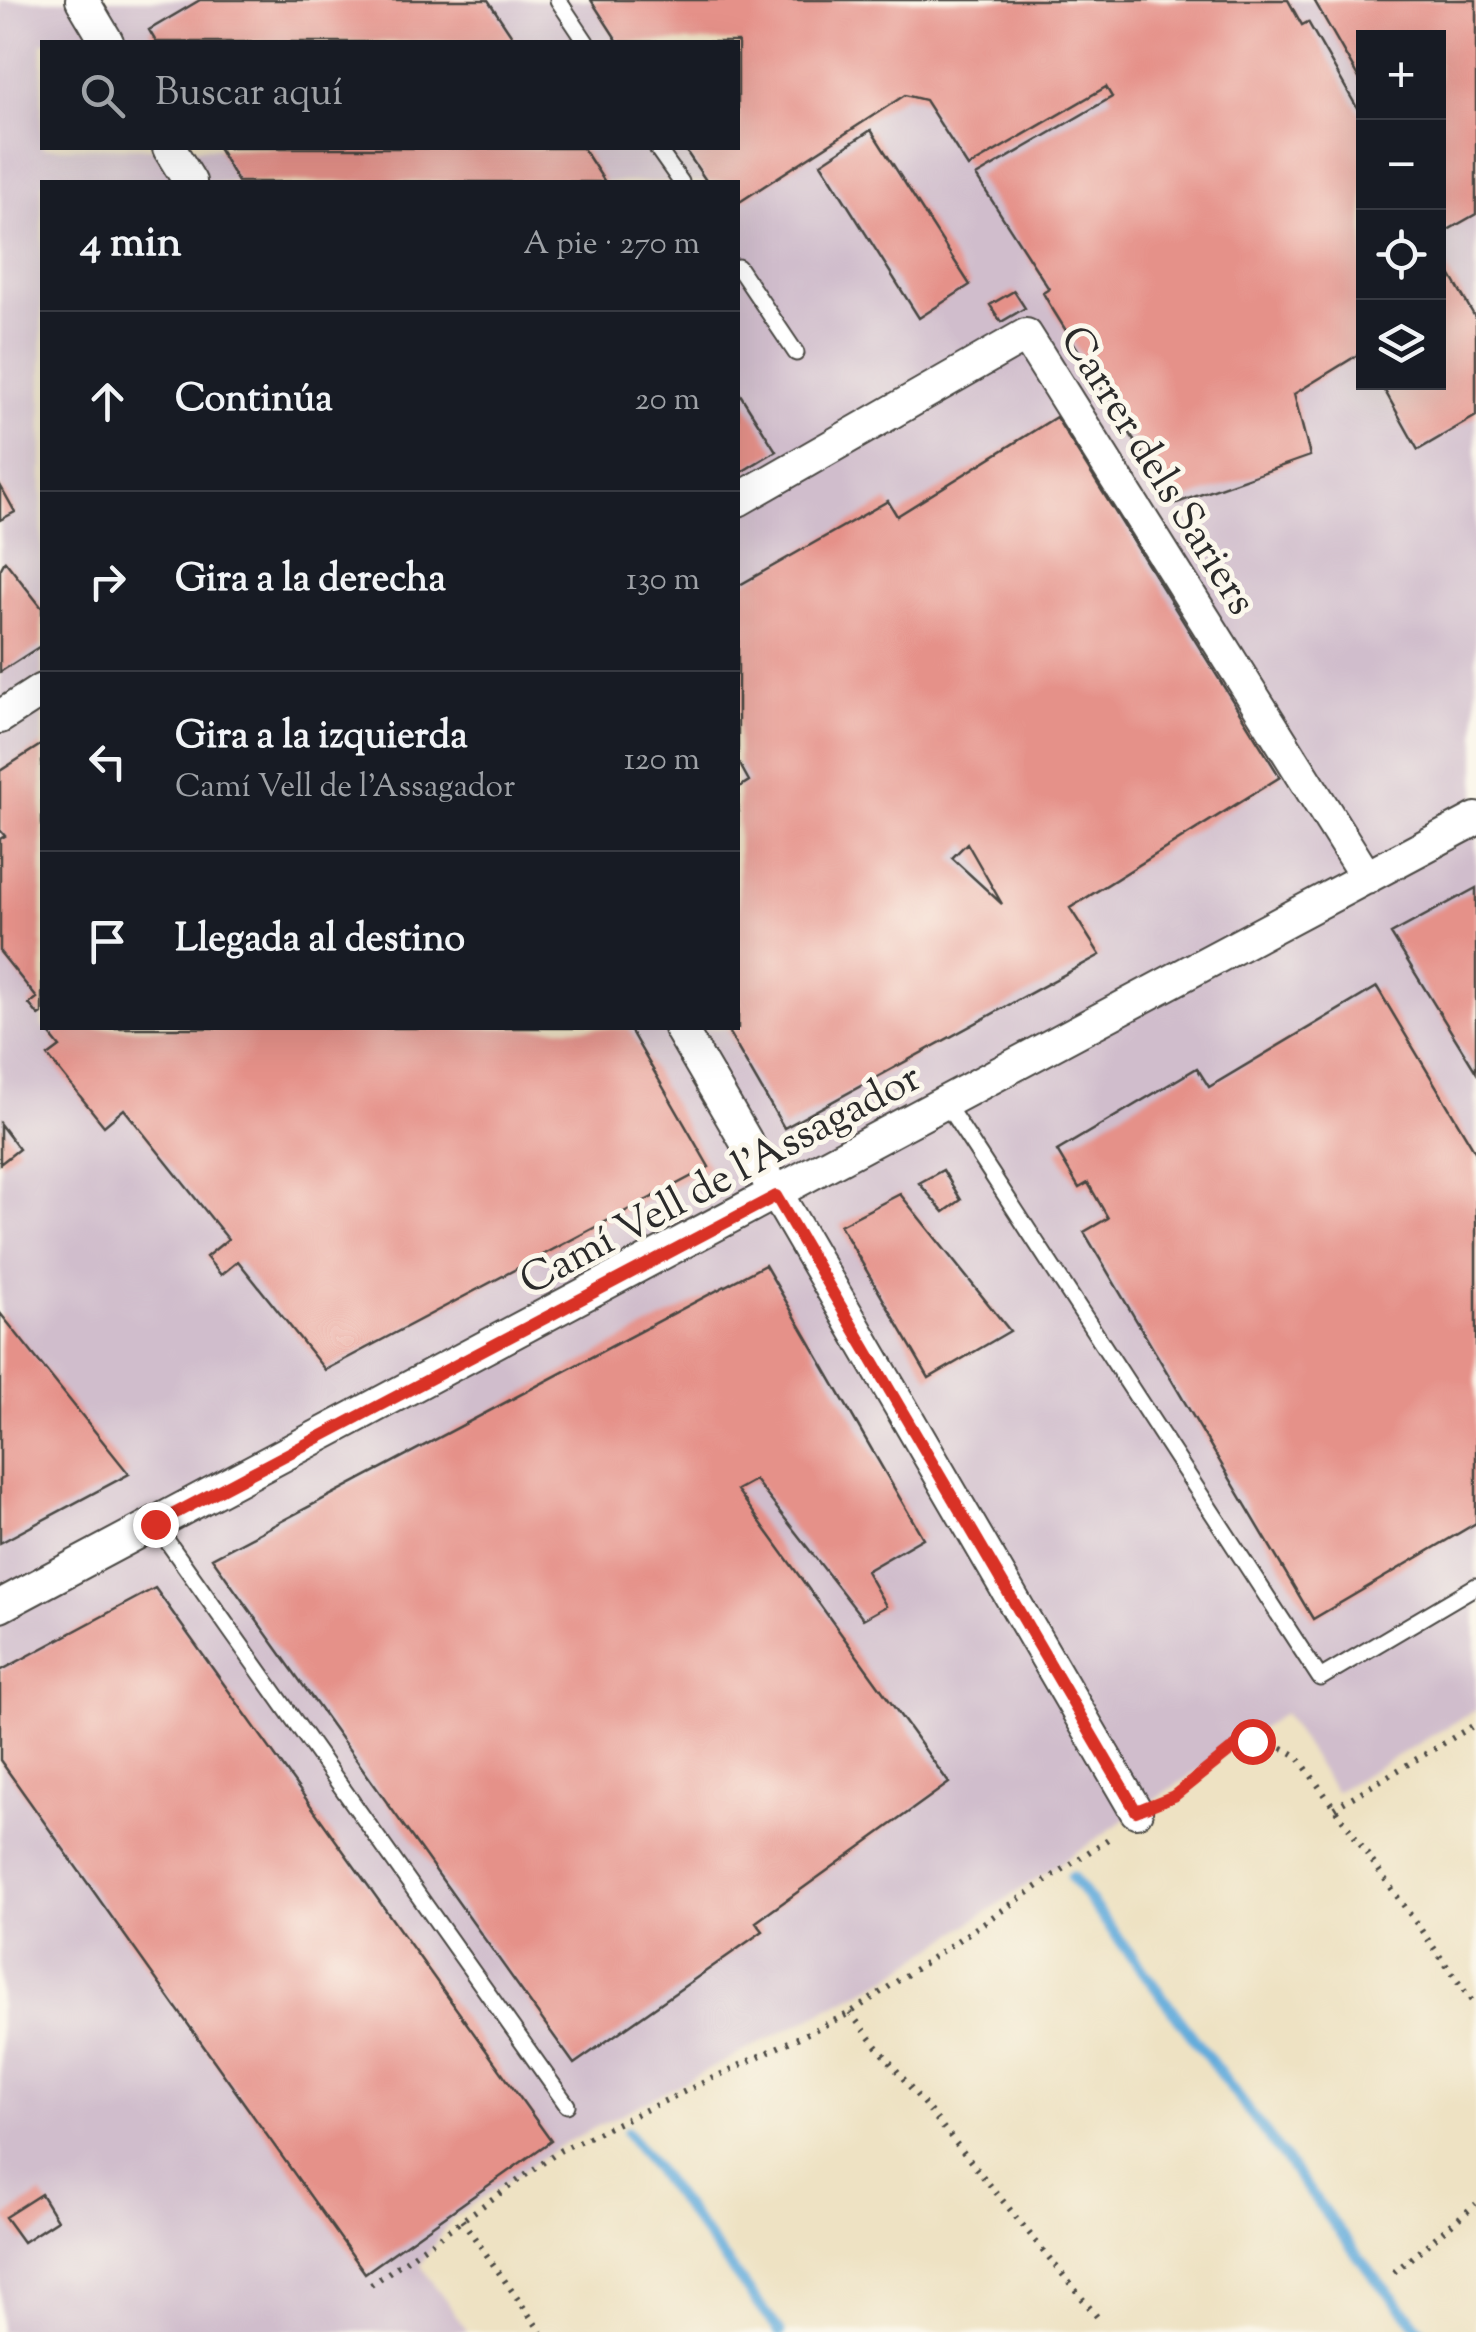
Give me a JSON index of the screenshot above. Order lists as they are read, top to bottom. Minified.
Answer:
{"streets":{"street":["Carrer dels Sariers","Camí Vell de l'Assagador"]},"crossings":[["Carrer dels Sariers","Camí Vell de l'Assagador"]],"page":{"map_buttons":["+","−"],"search":"Buscar aquí","heading":["4 min","A pie · 270 m"],"list":[["Continúa","20 m"],["Gira a la derecha","130 m"],["Gira a la izquierda","Camí Vell de l'Assagador","120 m"],"Llegada al destino"]}}
